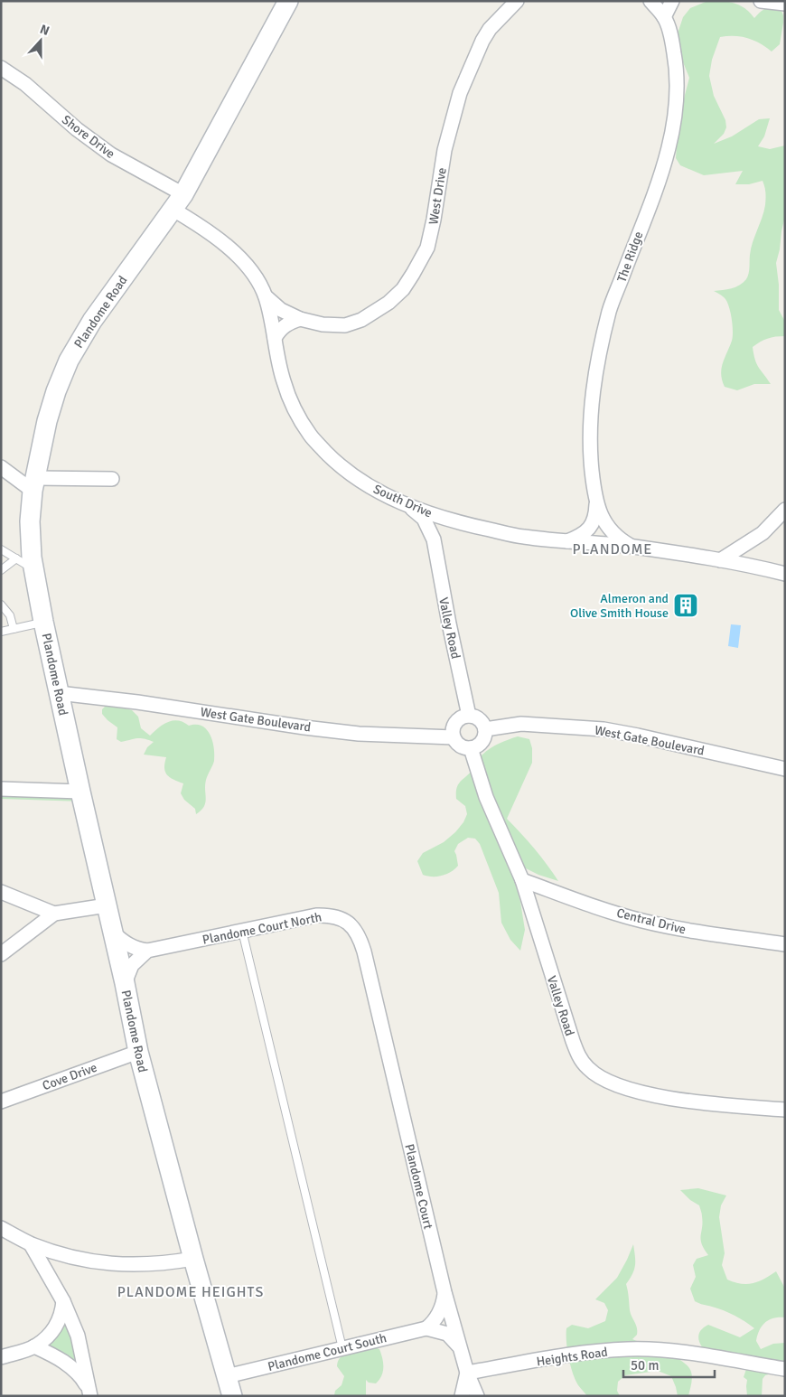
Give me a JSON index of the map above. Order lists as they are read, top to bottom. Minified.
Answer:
{"streets":{"main road":["Plandome Road"],"street":["Shore Drive","West Drive","The Ridge","South Drive","Valley Road","West Gate Boulevard","Central Drive","Plandome Court North","Cove Drive","Plandome Court","Plandome Court South","Heights Road"]},"crossings":[["Shore Drive","Plandome Road"],["Shore Drive","South Drive"],["West Drive","South Drive"],["The Ridge","South Drive"],["Plandome Road","South Drive"],["Plandome Road","West Gate Boulevard"],["Plandome Road","Cove Drive"],["Plandome Road","Plandome Court South"],["South Drive","Valley Road"],["Valley Road","West Gate Boulevard"],["Valley Road","Central Drive"],["Plandome Court North","Plandome Court"],["Plandome Court","Plandome Court South"],["Plandome Court","Heights Road"]],"districts":["PLANDOME","PLANDOME HEIGHTS"],"places":{"building":["Almeron and Olive Smith House"]},"scale_bar":"50 m","north":"top"}
